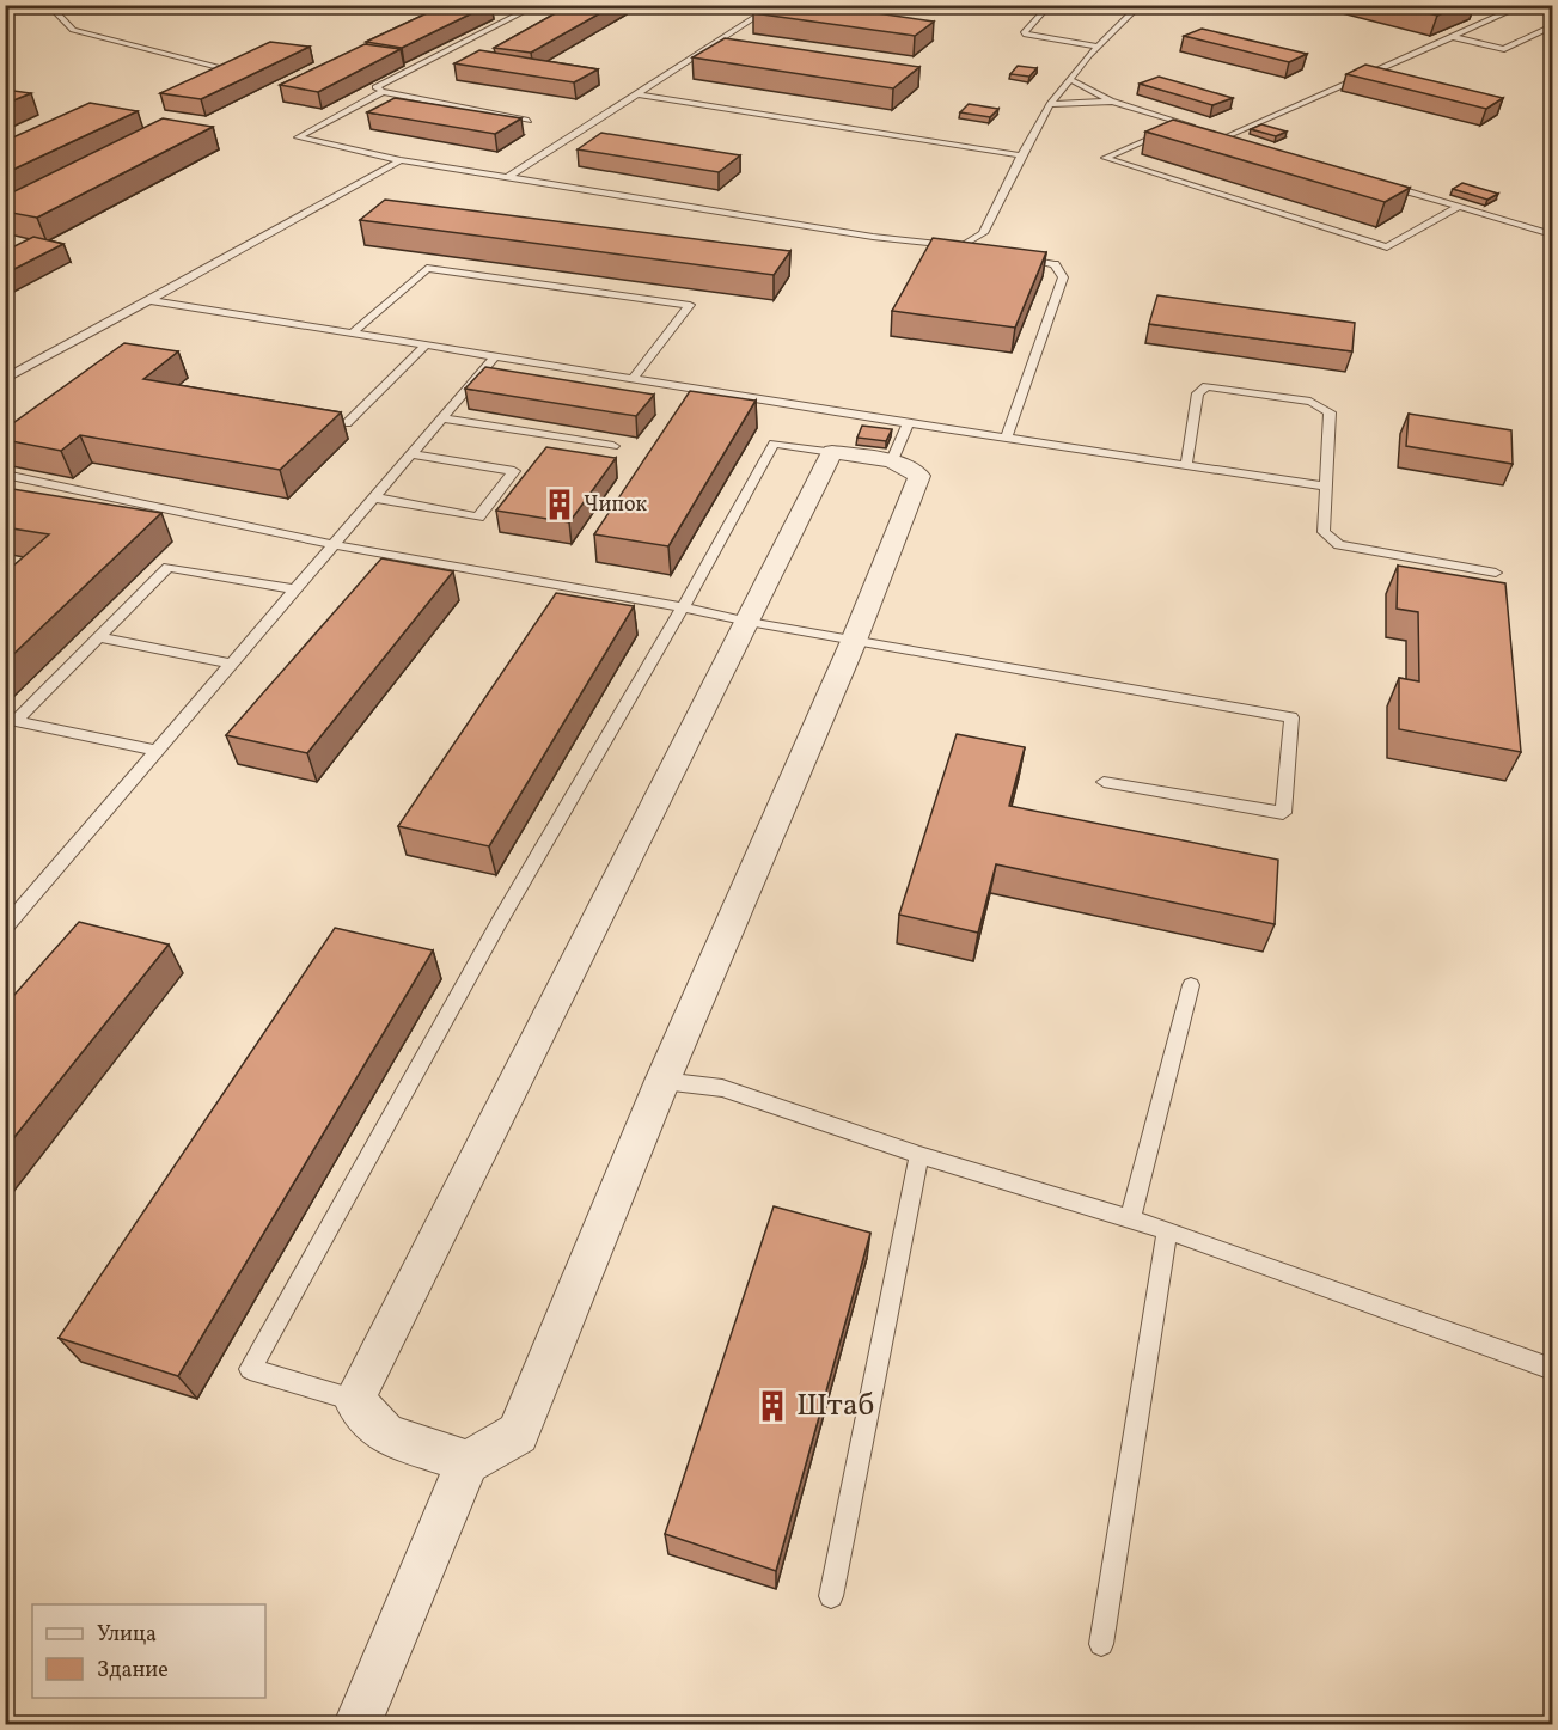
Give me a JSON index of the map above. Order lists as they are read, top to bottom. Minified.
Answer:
{"places":{"building":["Чипок","Штаб"]},"legend":["Улица","Здание"]}
